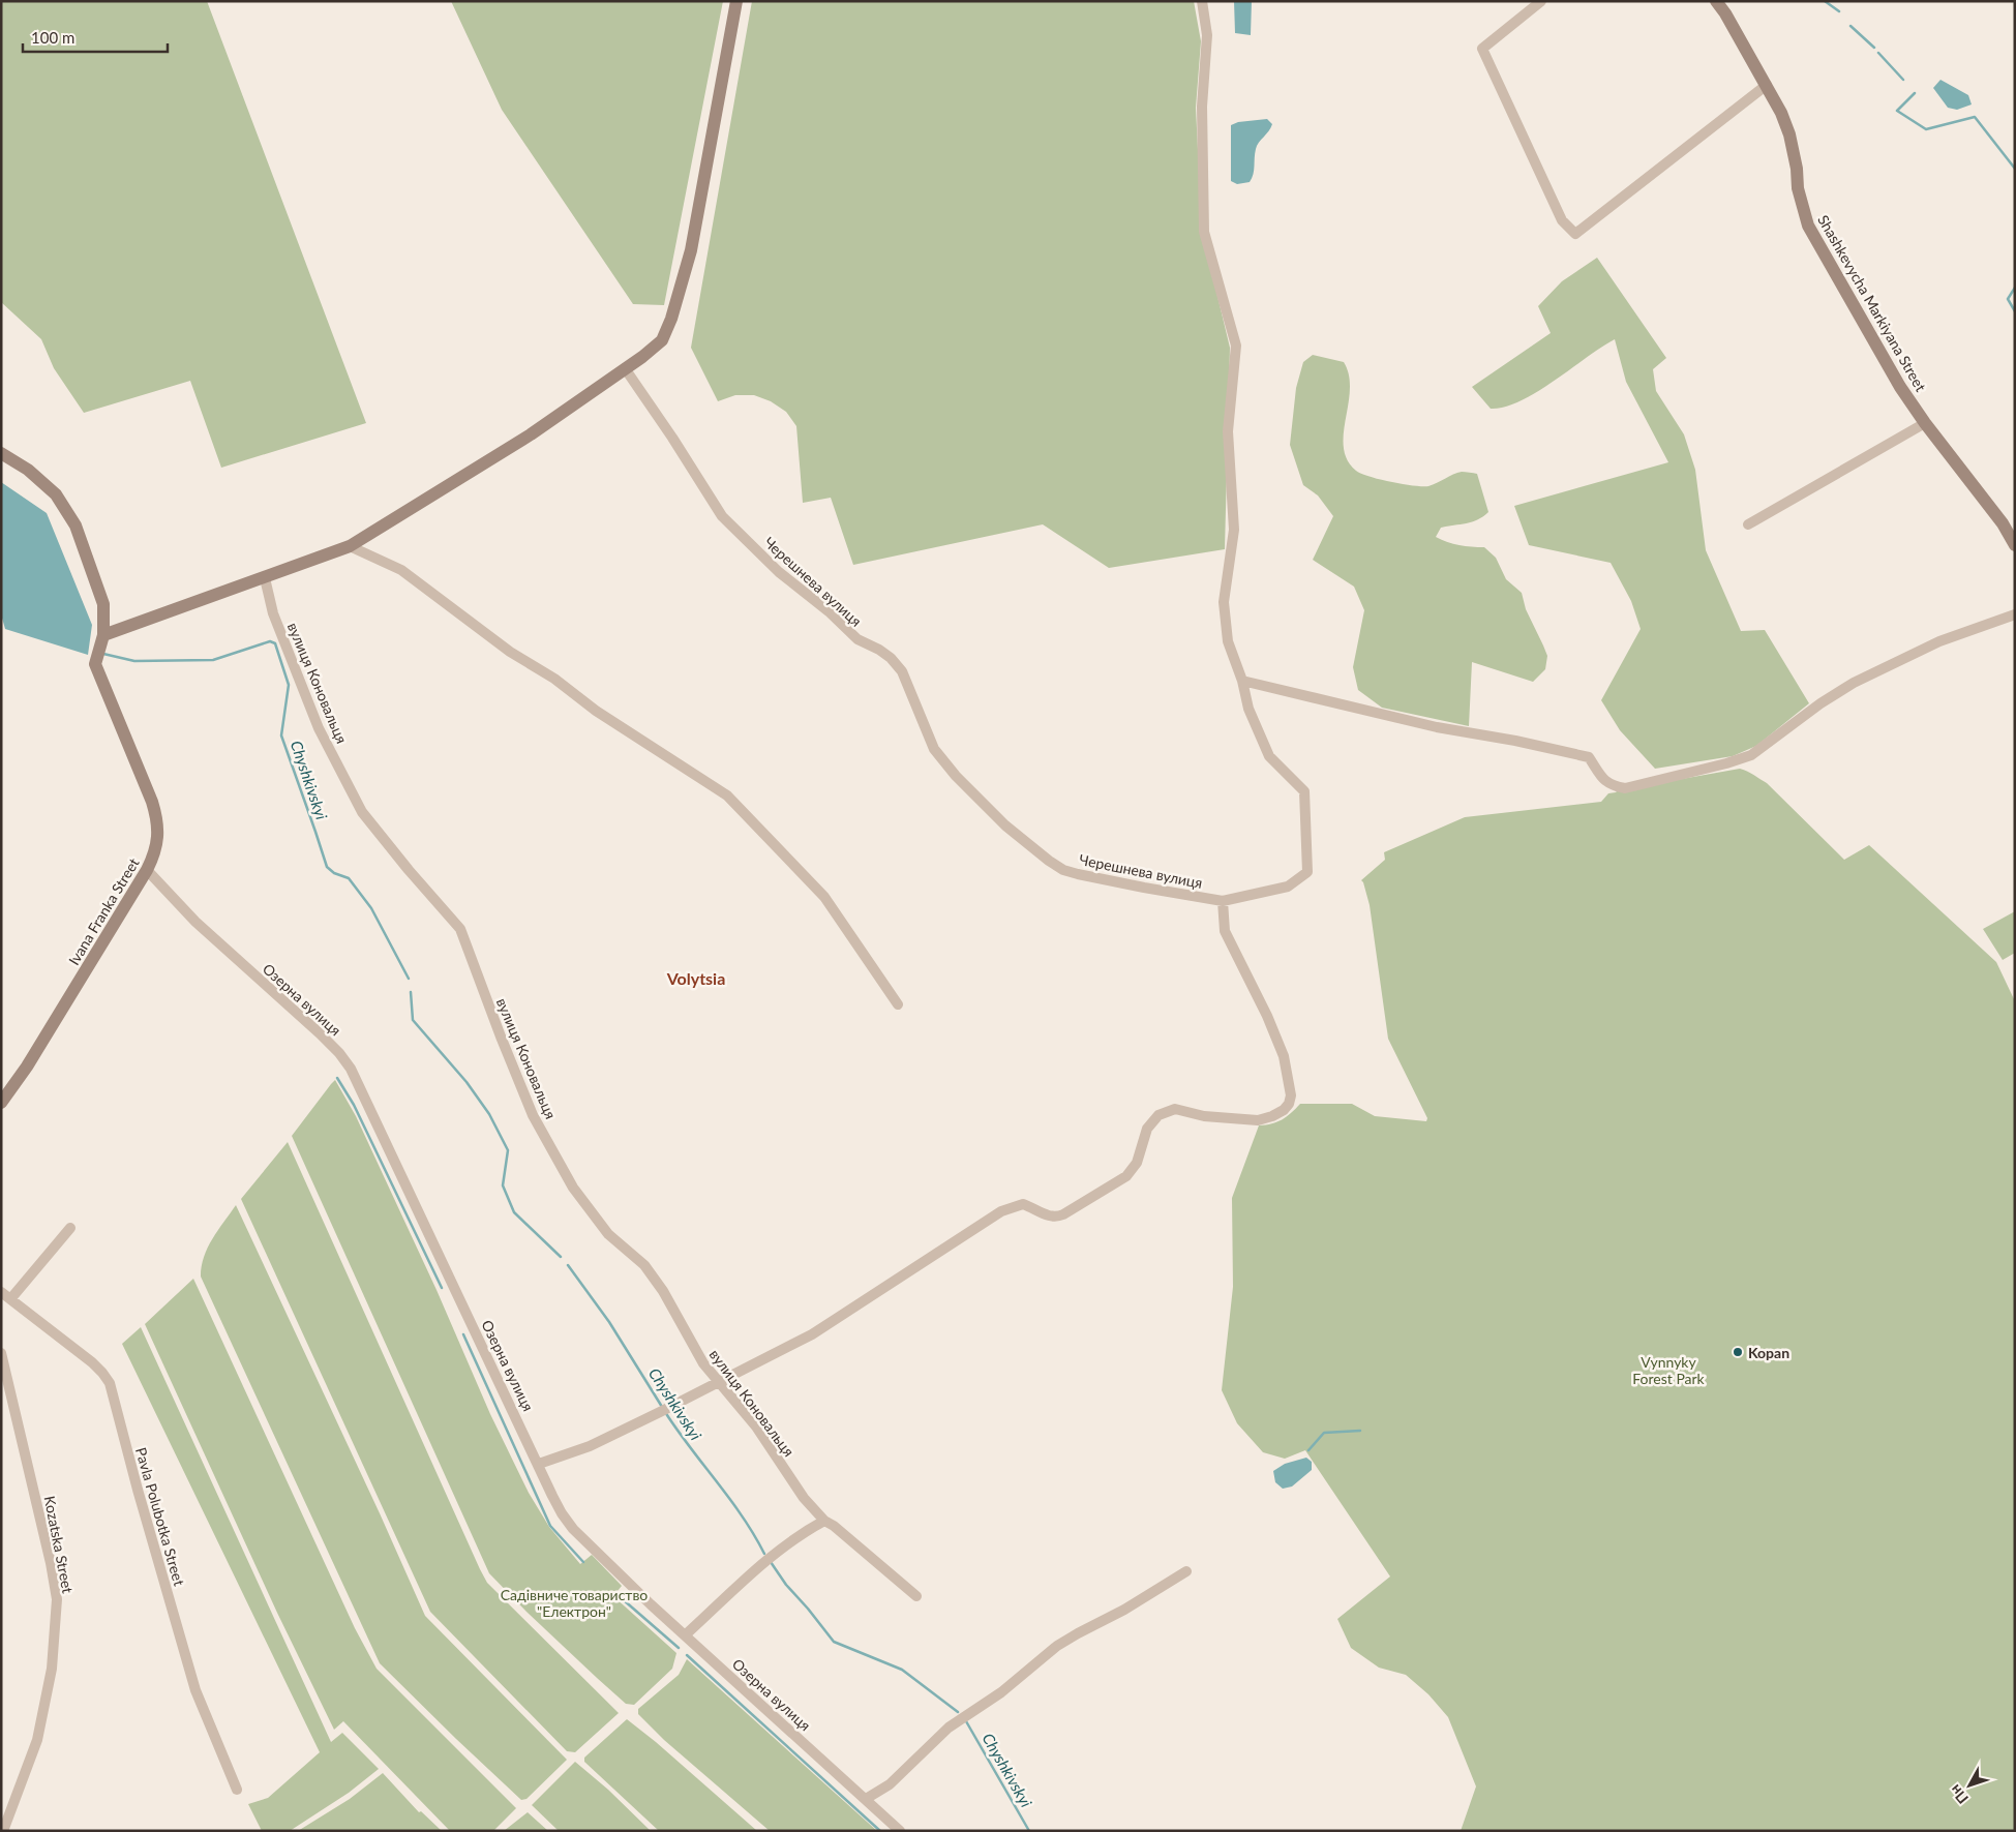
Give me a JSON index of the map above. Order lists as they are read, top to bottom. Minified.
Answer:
{"streets":{"street":["Shashkevycha Markiyana Street","Черешнева вулиця","вулиця Коновальця","Ivana Franka Street","Озерна вулиця","Pavla Polubotka Street","Kozatska Street"]},"crossings":[["Ivana Franka Street","Озерна вулиця"]],"districts":["Volytsia"],"water":["Chyshkivskyi"],"parks":["Vynnyky Forest Park","Садівниче товариство \"Електрон\""],"places":["Kopan"],"scale_bar":"100 m","north":"bottom left"}
